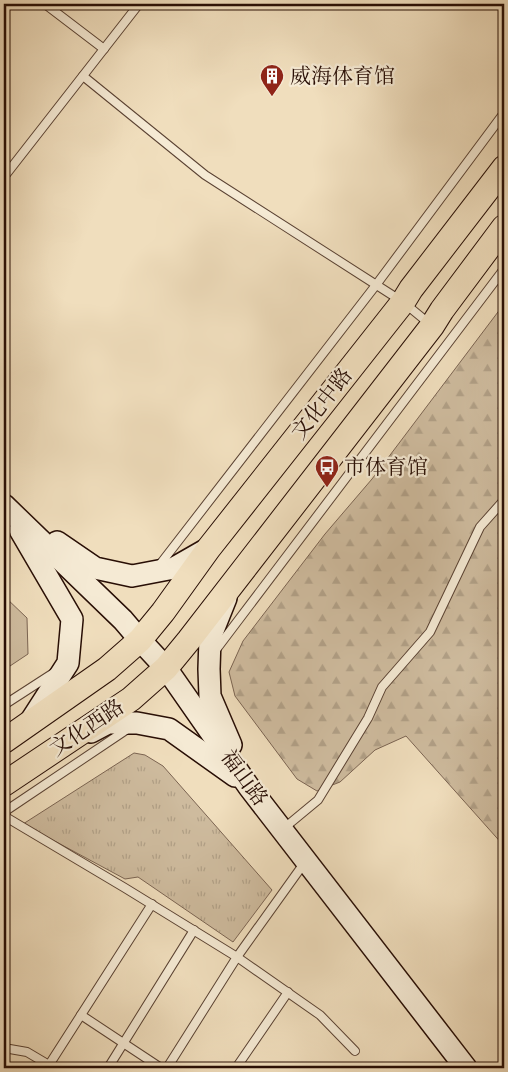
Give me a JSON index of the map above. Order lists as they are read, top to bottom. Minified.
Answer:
{"streets":{"main road":["文化中路","文化西路","福山路"]},"crossings":[["文化中路","文化西路"],["文化中路","福山路"],["文化西路","福山路"]],"places":{"building":["威海体育馆"],"bus stop":["市体育馆"]}}
